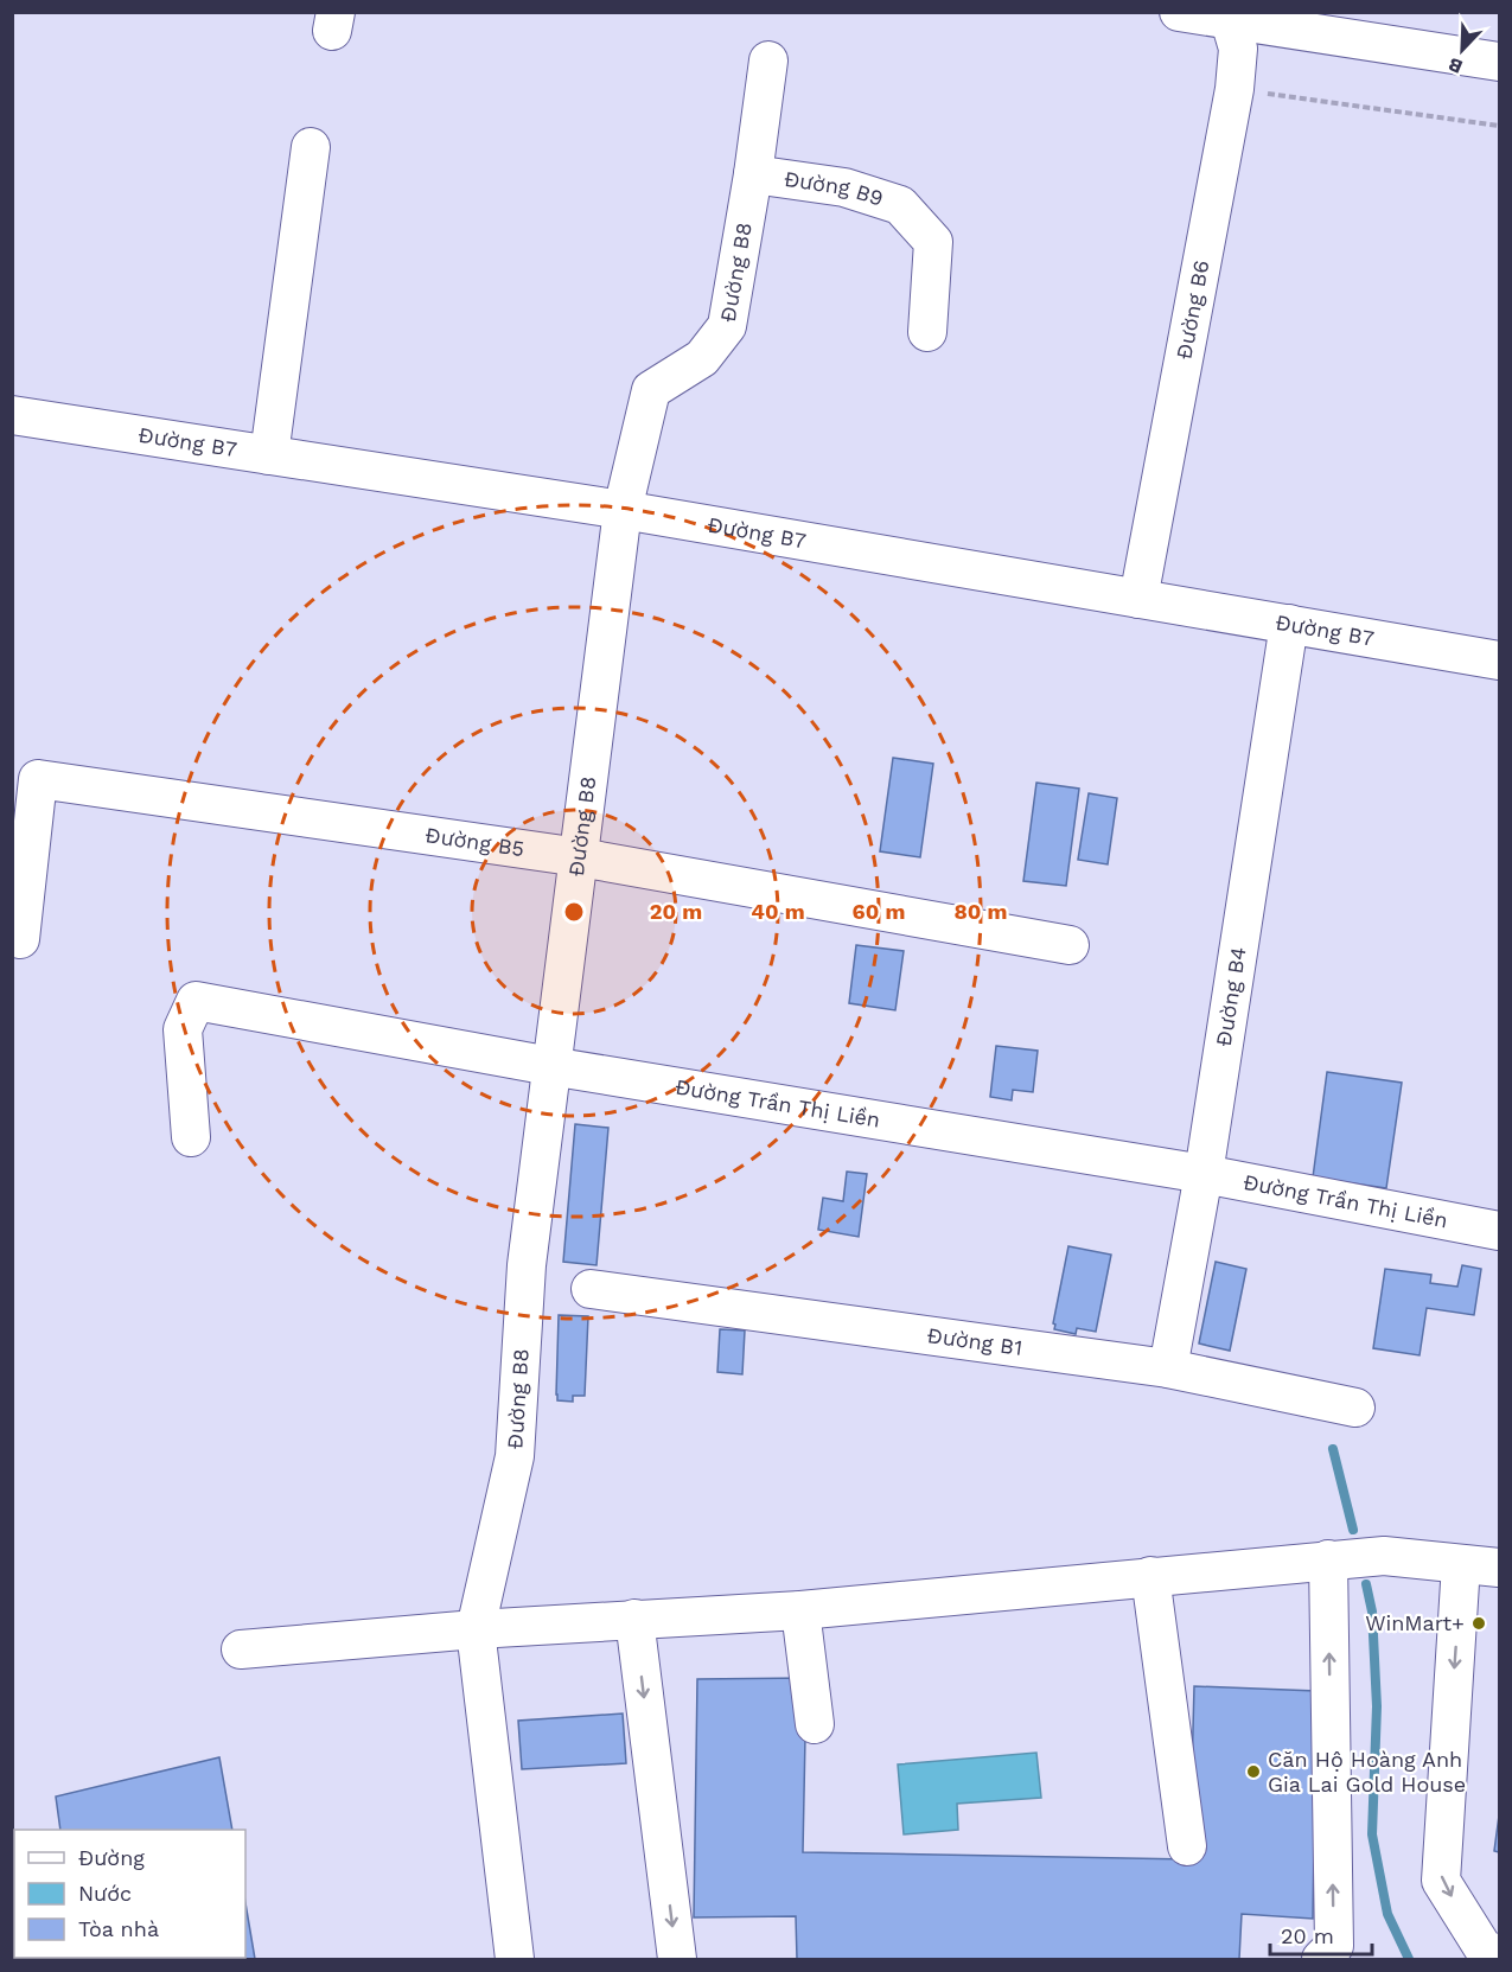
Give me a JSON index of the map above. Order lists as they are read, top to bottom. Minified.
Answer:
{"streets":{"street":["Đường B9","Đường B8","Đường B6","Đường B7","Đường B5","Đường B4","Đường Trần Thị Liền","Đường B1"]},"crossings":[["Đường B9","Đường B8"],["Đường B8","Đường B7"],["Đường B8","Đường B5"],["Đường B8","Đường Trần Thị Liền"],["Đường B6","Đường B7"],["Đường B7","Đường B4"],["Đường B4","Đường Trần Thị Liền"],["Đường B4","Đường B1"]],"places":["WinMart+","Căn Hộ Hoàng Anh Gia Lai Gold House"],"legend":["Đường","Nước","Tòa nhà"],"scale_bar":"20 m","north":"bottom left","rings":["20 m","40 m","60 m","80 m"]}
